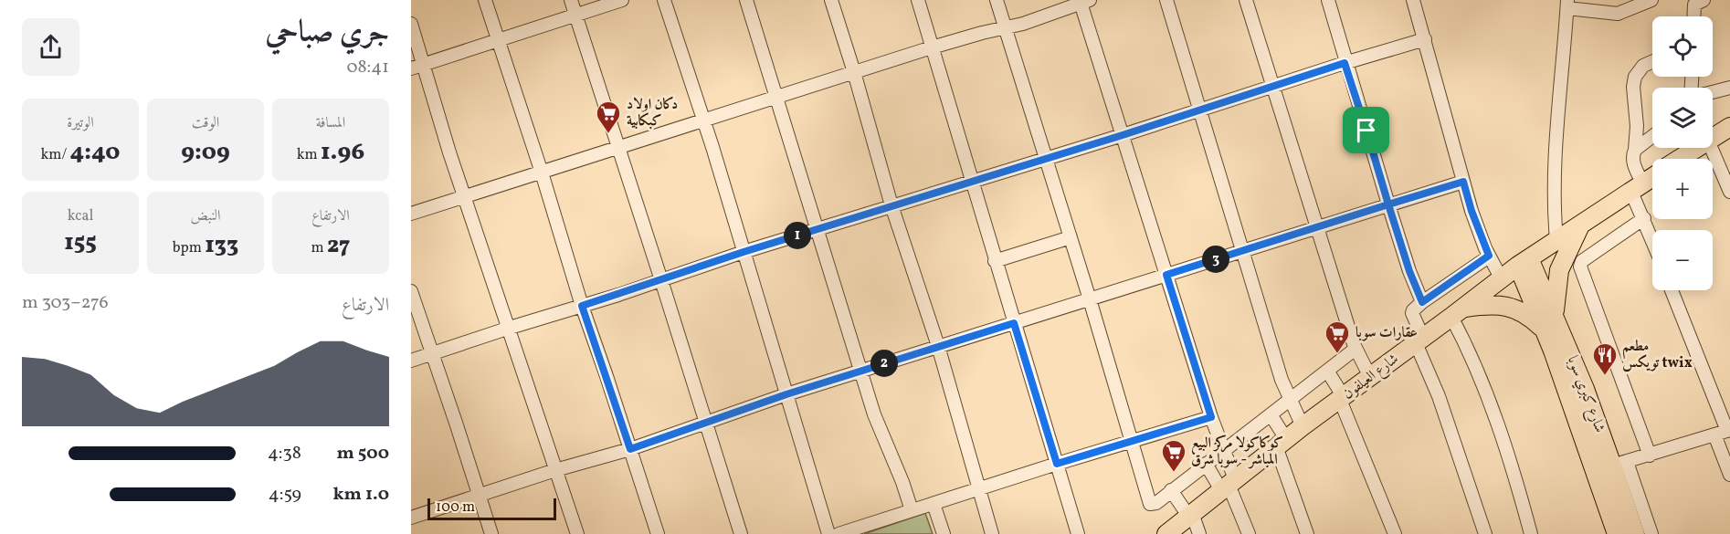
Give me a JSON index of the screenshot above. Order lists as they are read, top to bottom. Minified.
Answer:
{"streets":{"highway":["شارع العيلفون","شارع كبري سوبا"]},"crossings":[["شارع العيلفون","شارع كبري سوبا"]],"places":{"supermarket":["دكان اولاد كبكابية","عقارات سوبا","كوكاكولا مركز البيع المباشر - سوبا شرق"],"restaurant":["مطعم تويكس twix"]},"scale_bar":"100 m","page":{"heading":["جري صباحي","08:41"],"map_buttons":["+","−"],"stats":[["المسافة","1.96 km"],["الوقت","9:09"],["الوتيرة","4:40 /km"],["الارتفاع","27 m"],["النبض","133 bpm"],["kcal","155"]],"pins":["1","3","2"],"chart":["الارتفاع","276–303 m"],"list":[{"name":"500 m","note":"4:38"},{"name":"1.0 km","note":"4:59"}],"scale":"100 m"}}
